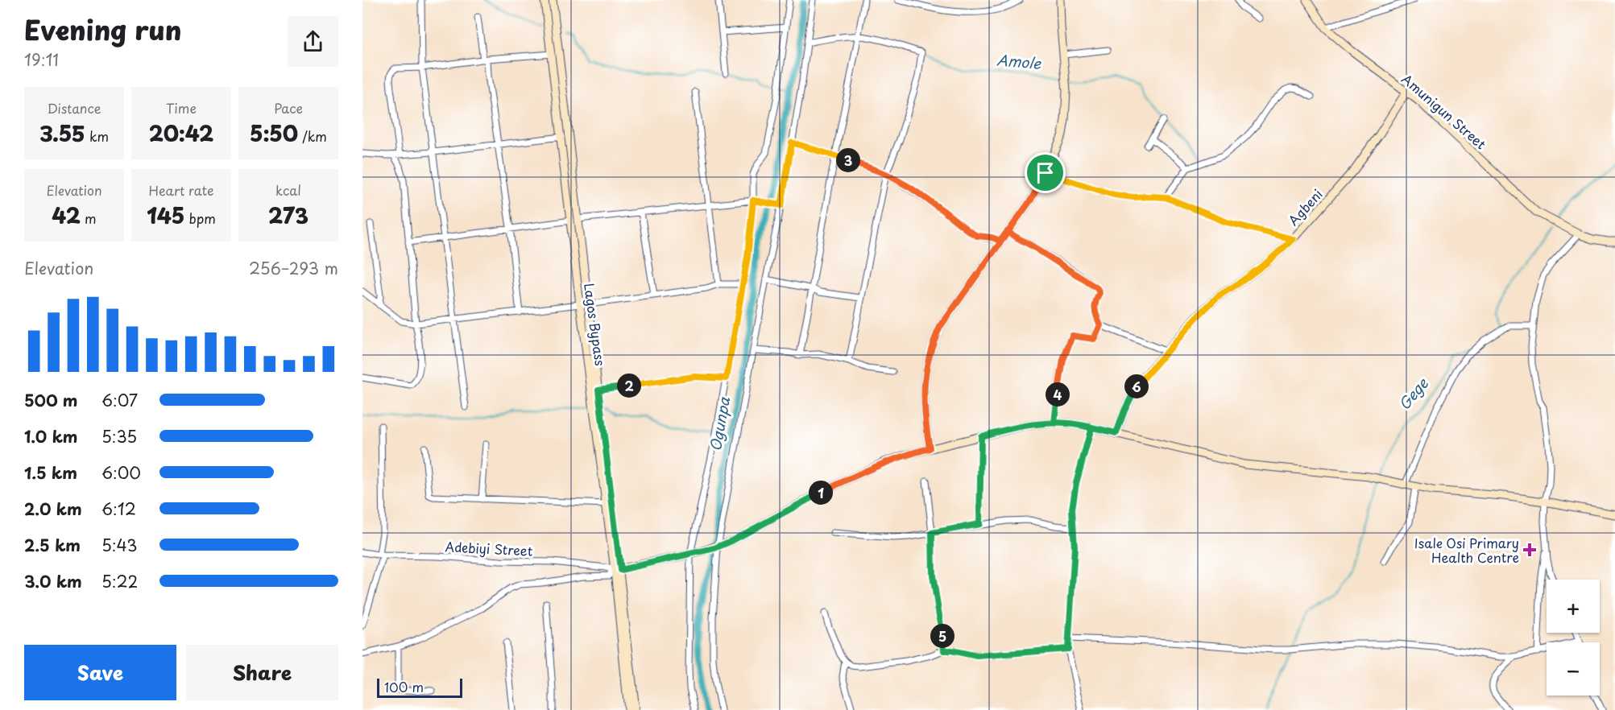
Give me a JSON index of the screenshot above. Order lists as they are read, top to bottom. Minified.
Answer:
{"streets":{"street":["Amunigun Street","Agbeni","Lagos Bypass","Adebiyi Street"]},"crossings":[["Amunigun Street","Agbeni"],["Lagos Bypass","Adebiyi Street"]],"water":["Amole","Gege","Ogunpa"],"places":{"health":["Isale Osi Primary Health Centre"]},"scale_bar":"100 m","page":{"heading":["Evening run","19:11"],"stats":[["Distance","3.55 km"],["Time","20:42"],["Pace","5:50 /km"],["Elevation","42 m"],["Heart rate","145 bpm"],["kcal","273"]],"pins":["3","2","6","4","1","5"],"chart":["Elevation","256–293 m"],"list":[{"name":"500 m","note":"6:07"},{"name":"1.0 km","note":"5:35"},{"name":"1.5 km","note":"6:00"},{"name":"2.0 km","note":"6:12"},{"name":"2.5 km","note":"5:43"},{"name":"3.0 km","note":"5:22"}],"map_buttons":["+","−"],"buttons":["Save","Share"],"scale":"100 m"}}
